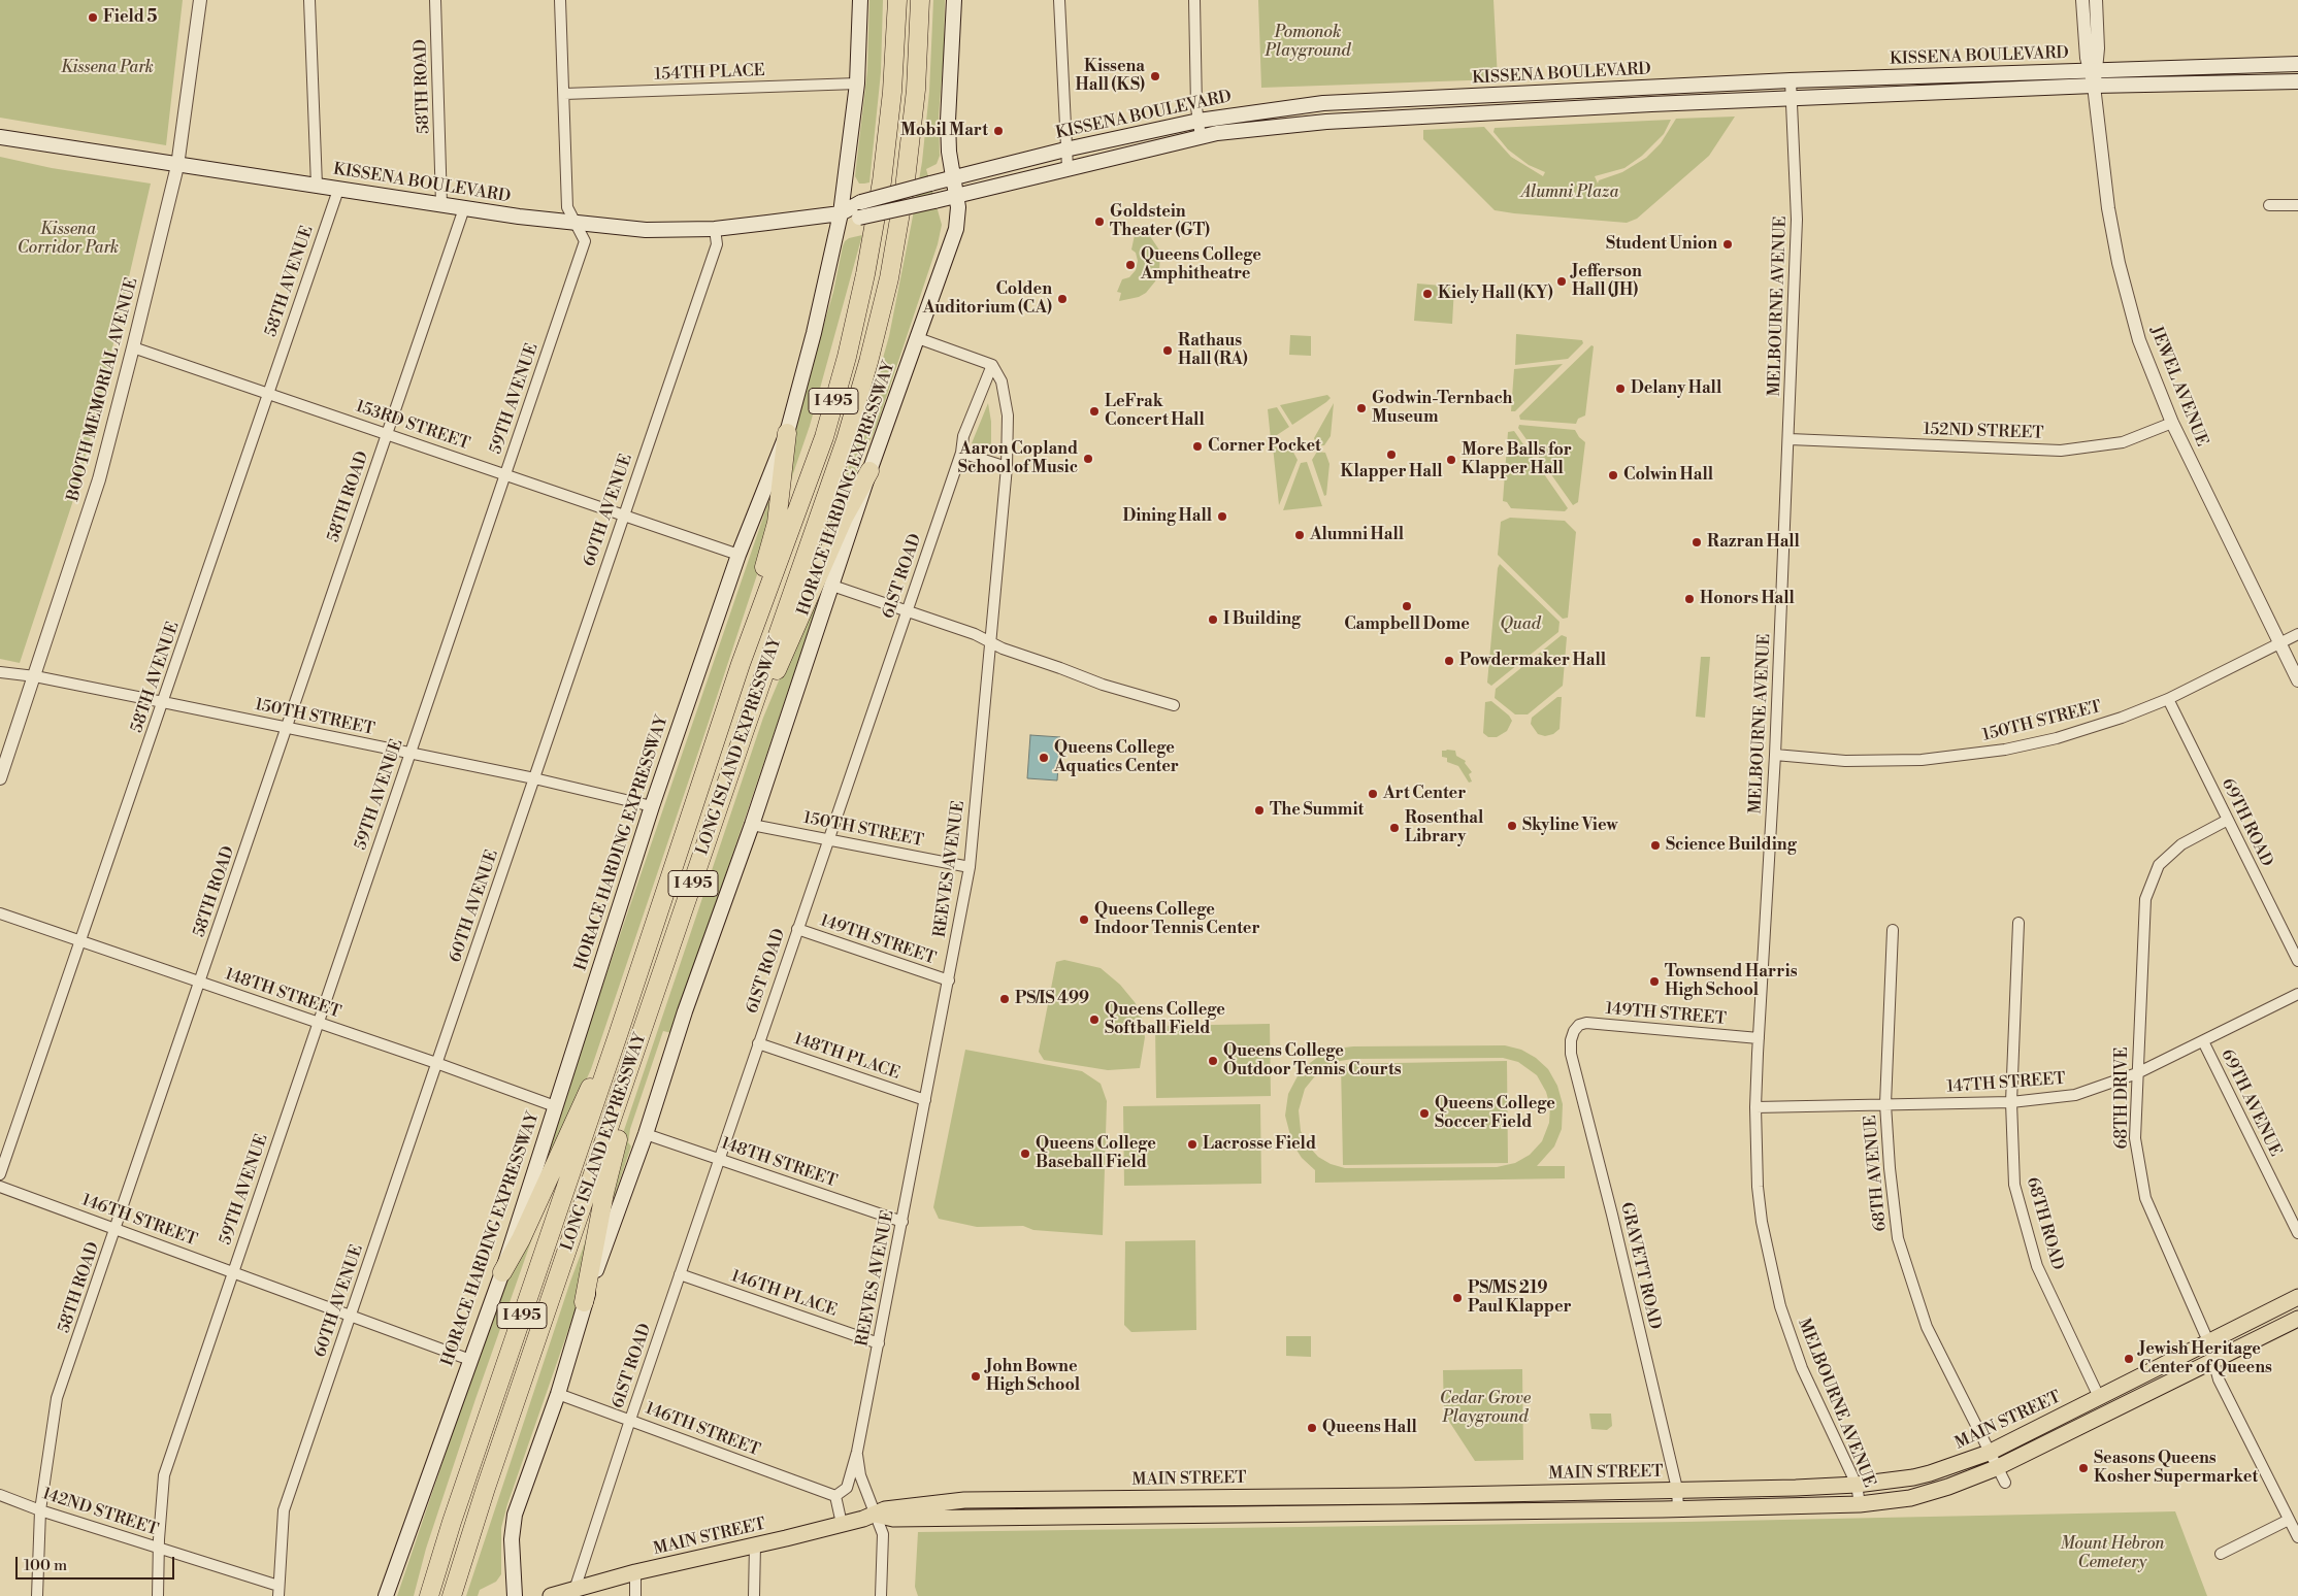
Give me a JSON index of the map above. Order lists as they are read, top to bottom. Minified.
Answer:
{"streets":{"highway":["I 495","LONG ISLAND EXPRESSWAY"],"main road":["KISSENA BOULEVARD","HORACE HARDING EXPRESSWAY","MAIN STREET"],"street":["154TH PLACE","58TH ROAD","58TH AVENUE","MELBOURNE AVENUE","JEWEL AVENUE","BOOTH MEMORIAL AVENUE","59TH AVENUE","153RD STREET","152ND STREET","60TH AVENUE","61ST ROAD","150TH STREET","69TH ROAD","REEVES AVENUE","149TH STREET","148TH STREET","148TH PLACE","147TH STREET","68TH DRIVE","69TH AVENUE","68TH AVENUE","146TH STREET","68TH ROAD","GRAVETT ROAD","146TH PLACE","142ND STREET"]},"crossings":[["KISSENA BOULEVARD","58TH ROAD"],["KISSENA BOULEVARD","58TH AVENUE"],["KISSENA BOULEVARD","MELBOURNE AVENUE"],["KISSENA BOULEVARD","JEWEL AVENUE"],["KISSENA BOULEVARD","BOOTH MEMORIAL AVENUE"],["KISSENA BOULEVARD","59TH AVENUE"],["KISSENA BOULEVARD","HORACE HARDING EXPRESSWAY"],["KISSENA BOULEVARD","60TH AVENUE"],["154TH PLACE","59TH AVENUE"],["154TH PLACE","HORACE HARDING EXPRESSWAY"],["58TH ROAD","153RD STREET"],["58TH ROAD","150TH STREET"],["58TH ROAD","148TH STREET"],["58TH ROAD","146TH STREET"],["58TH ROAD","142ND STREET"],["58TH AVENUE","153RD STREET"],["58TH AVENUE","150TH STREET"],["58TH AVENUE","148TH STREET"],["MELBOURNE AVENUE","152ND STREET"],["MELBOURNE AVENUE","150TH STREET"],["MELBOURNE AVENUE","149TH STREET"],["MELBOURNE AVENUE","147TH STREET"],["MELBOURNE AVENUE","MAIN STREET"],["JEWEL AVENUE","152ND STREET"],["JEWEL AVENUE","150TH STREET"],["BOOTH MEMORIAL AVENUE","153RD STREET"],["BOOTH MEMORIAL AVENUE","150TH STREET"],["59TH AVENUE","153RD STREET"],["59TH AVENUE","150TH STREET"],["59TH AVENUE","148TH STREET"],["59TH AVENUE","146TH STREET"],["59TH AVENUE","142ND STREET"],["153RD STREET","HORACE HARDING EXPRESSWAY"],["153RD STREET","60TH AVENUE"],["HORACE HARDING EXPRESSWAY","150TH STREET"],["HORACE HARDING EXPRESSWAY","148TH STREET"],["HORACE HARDING EXPRESSWAY","146TH STREET"],["60TH AVENUE","150TH STREET"],["60TH AVENUE","148TH STREET"],["60TH AVENUE","146TH STREET"],["60TH AVENUE","142ND STREET"],["61ST ROAD","150TH STREET"],["61ST ROAD","REEVES AVENUE"],["61ST ROAD","149TH STREET"],["61ST ROAD","148TH STREET"],["61ST ROAD","148TH PLACE"],["61ST ROAD","146TH STREET"],["61ST ROAD","146TH PLACE"],["61ST ROAD","MAIN STREET"],["150TH STREET","69TH ROAD"],["150TH STREET","REEVES AVENUE"],["69TH ROAD","68TH DRIVE"],["REEVES AVENUE","149TH STREET"],["REEVES AVENUE","148TH STREET"],["REEVES AVENUE","148TH PLACE"],["REEVES AVENUE","146TH STREET"],["REEVES AVENUE","146TH PLACE"],["REEVES AVENUE","MAIN STREET"],["149TH STREET","GRAVETT ROAD"],["147TH STREET","68TH DRIVE"],["147TH STREET","69TH AVENUE"],["147TH STREET","68TH AVENUE"],["147TH STREET","68TH ROAD"],["68TH DRIVE","MAIN STREET"],["68TH AVENUE","MAIN STREET"],["68TH ROAD","MAIN STREET"],["GRAVETT ROAD","MAIN STREET"]],"parks":["Pomonok Playground","Kissena Park","Alumni Plaza","Kissena Corridor Park","Quad","Cedar Grove Playground","Mount Hebron Cemetery"],"places":["Field 5","Kissena Hall (KS)","Mobil Mart","Goldstein Theater (GT)","Student Union","Queens College Amphitheatre","Jefferson Hall (JH)","Kiely Hall (KY)","Colden Auditorium (CA)","Rathaus Hall (RA)","Delany Hall","Godwin-Ternbach Museum","LeFrak Concert Hall","Corner Pocket","Klapper Hall","Aaron Copland School of Music","More Balls for Klapper Hall","Colwin Hall","Dining Hall","Alumni Hall","Razran Hall","Honors Hall","Campbell Dome","I Building","Powdermaker Hall","Queens College Aquatics Center","Art Center","The Summit","Skyline View","Rosenthal Library","Science Building","Queens College Indoor Tennis Center","Townsend Harris High School","PS/IS 499","Queens College Softball Field","Queens College Outdoor Tennis Courts","Queens College Soccer Field","Lacrosse Field","Queens College Baseball Field","PS/MS 219 Paul Klapper","Jewish Heritage Center of Queens","John Bowne High School","Queens Hall","Seasons Queens Kosher Supermarket"],"scale_bar":"100 m"}
